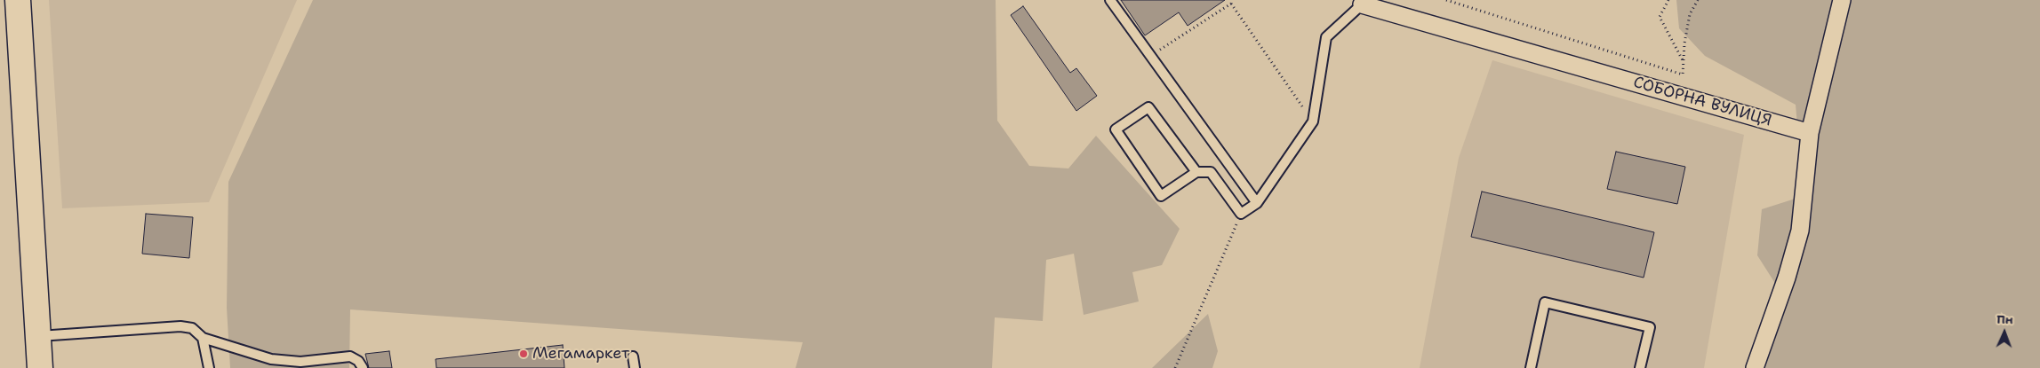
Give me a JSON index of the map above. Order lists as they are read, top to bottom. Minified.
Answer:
{"streets":{"street":["СОБОРНА ВУЛИЦЯ"]},"places":["Мегамаркет"],"north":"top"}
